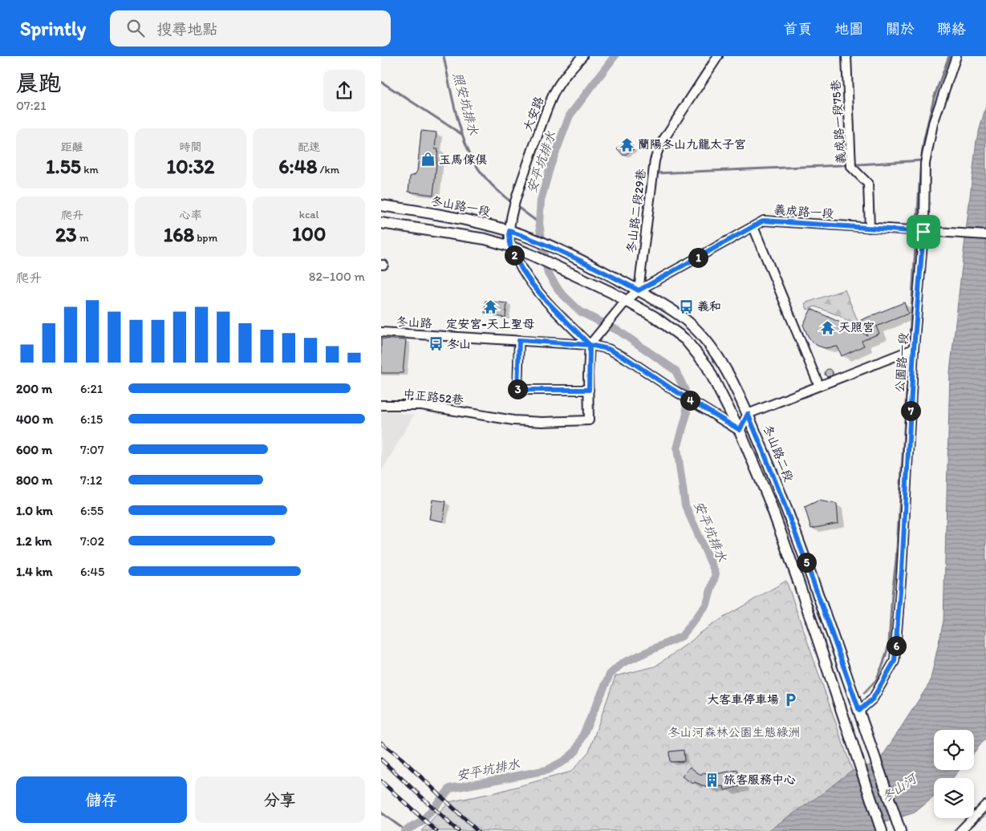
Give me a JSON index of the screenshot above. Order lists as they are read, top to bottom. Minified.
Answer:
{"streets":{"main road":["冬山路一段","冬山路二段"],"street":["大安路","義成路一段75巷","冬山路二段29巷","義成路一段","冬山路","公園路一段","中正路52巷"]},"crossings":[["大安路","冬山路一段"],["義成路一段75巷","義成路一段"],["冬山路一段","冬山路二段"],["冬山路二段29巷","義成路一段"],["冬山路二段29巷","冬山路二段"],["義成路一段","公園路一段"],["義成路一段","冬山路二段"],["公園路一段","冬山路二段"]],"water":["照安坑排水","安平坑排水","冬山河"],"parks":["冬山河森林公園生態綠洲"],"places":{"temple":["蘭陽冬山九龍太子宮","定安宮-天上聖母","天照宮"],"shop":["玉馬傢俱"],"bus stop":["義和","冬山"],"parking":["大客車停車場"],"building":["旅客服務中心"]},"page":{"header":"Sprintly","search":"搜尋地點","nav":["首頁","地圖","關於","聯絡"],"heading":["晨跑","07:21"],"stats":[["距離","1.55 km"],["時間","10:32"],["配速","6:48 /km"],["爬升","23 m"],["心率","168 bpm"],["kcal","100"]],"pins":["2","1","3","4","7","5","6"],"chart":["爬升","82–100 m"],"list":[{"name":"200 m","note":"6:21"},{"name":"400 m","note":"6:15"},{"name":"600 m","note":"7:07"},{"name":"800 m","note":"7:12"},{"name":"1.0 km","note":"6:55"},{"name":"1.2 km","note":"7:02"},{"name":"1.4 km","note":"6:45"}],"buttons":["儲存","分享"]}}
